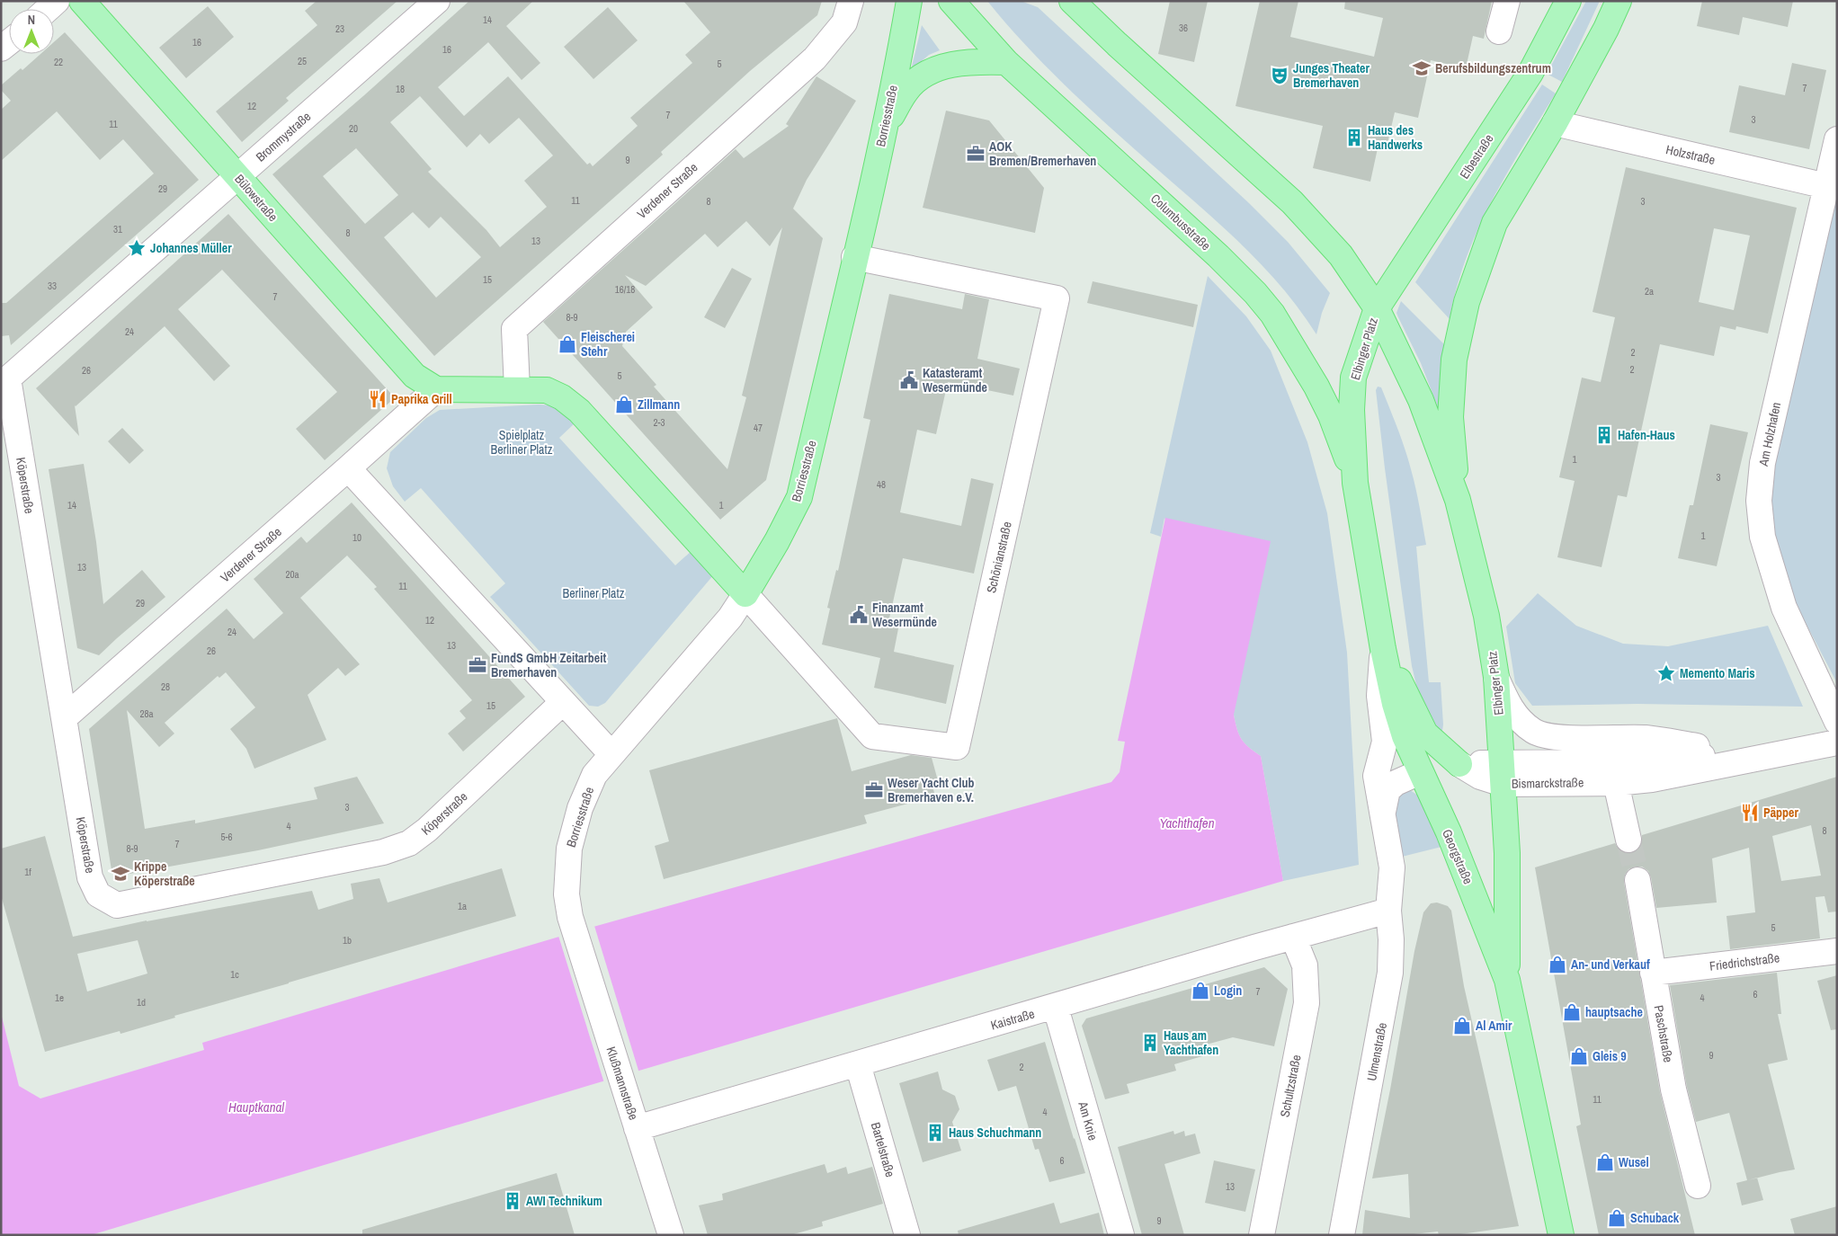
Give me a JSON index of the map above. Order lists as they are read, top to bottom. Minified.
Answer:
{"streets":{"main road":["Borriesstraße","Elbestraße","Bülowstraße","Columbusstraße","Elbinger Platz","Georgstraße"],"street":["Brommystraße","Holzstraße","Verdener Straße","Am Holzhafen","Köperstraße","Schönianstraße","Bismarckstraße","Friedrichstraße","Kaistraße","Paschstraße","Ulmenstraße","Klußmannstraße","Schultzstraße","Am Knie","Bartelstraße"]},"crossings":[["Borriesstraße","Schönianstraße"],["Borriesstraße","Klußmannstraße"],["Brommystraße","Bülowstraße"],["Brommystraße","Köperstraße"],["Holzstraße","Elbinger Platz"],["Holzstraße","Am Holzhafen"],["Elbestraße","Elbinger Platz"],["Verdener Straße","Bülowstraße"],["Verdener Straße","Köperstraße"],["Columbusstraße","Elbinger Platz"],["Elbinger Platz","Bismarckstraße"],["Elbinger Platz","Georgstraße"],["Elbinger Platz","Ulmenstraße"],["Bismarckstraße","Georgstraße"],["Friedrichstraße","Paschstraße"],["Kaistraße","Ulmenstraße"],["Kaistraße","Klußmannstraße"],["Kaistraße","Schultzstraße"],["Kaistraße","Am Knie"],["Kaistraße","Bartelstraße"]],"water":["Yachthafen","Hauptkanal"],"parks":["Spielplatz Berliner Platz","Berliner Platz"],"places":{"school or university":["Berufsbildungszentrum","Krippe Köperstraße"],"theatre":["Junges Theater Bremerhaven"],"building":["Haus des Handwerks","Hafen-Haus","Haus am Yachthafen","Haus Schuchmann","AWI Technikum"],"office":["AOK Bremen/Bremerhaven","FundS GmbH Zeitarbeit Bremerhaven","Weser Yacht Club Bremerhaven e.V."],"place":["Johannes Müller","Memento Maris"],"shop":["Fleischerei Stehr","Zillmann","An- und Verkauf","Login","hauptsache","Al Amir","Gleis 9","Wusel","Schuback"],"public building":["Katasteramt Wesermünde","Finanzamt Wesermünde"],"restaurant":["Paprika Grill","Päpper"]},"house_numbers":["14","36","23","16","16","25","22","5","7","18","12","7","3","11","20","9","29","11","8","3","31","8","13","15","33","16/18","2a","7","8-9","24","2","2","26","5","2-3","47","1","3","48","14","1","1","10","13","20a","11","29","12","24","13","26","28","15","28a","3","4","8","5-6","7","8-9","1f","1a","5","1b","1c","7","6","1e","4","1d","9","2","11","4","6","13","9"],"north":"top"}
